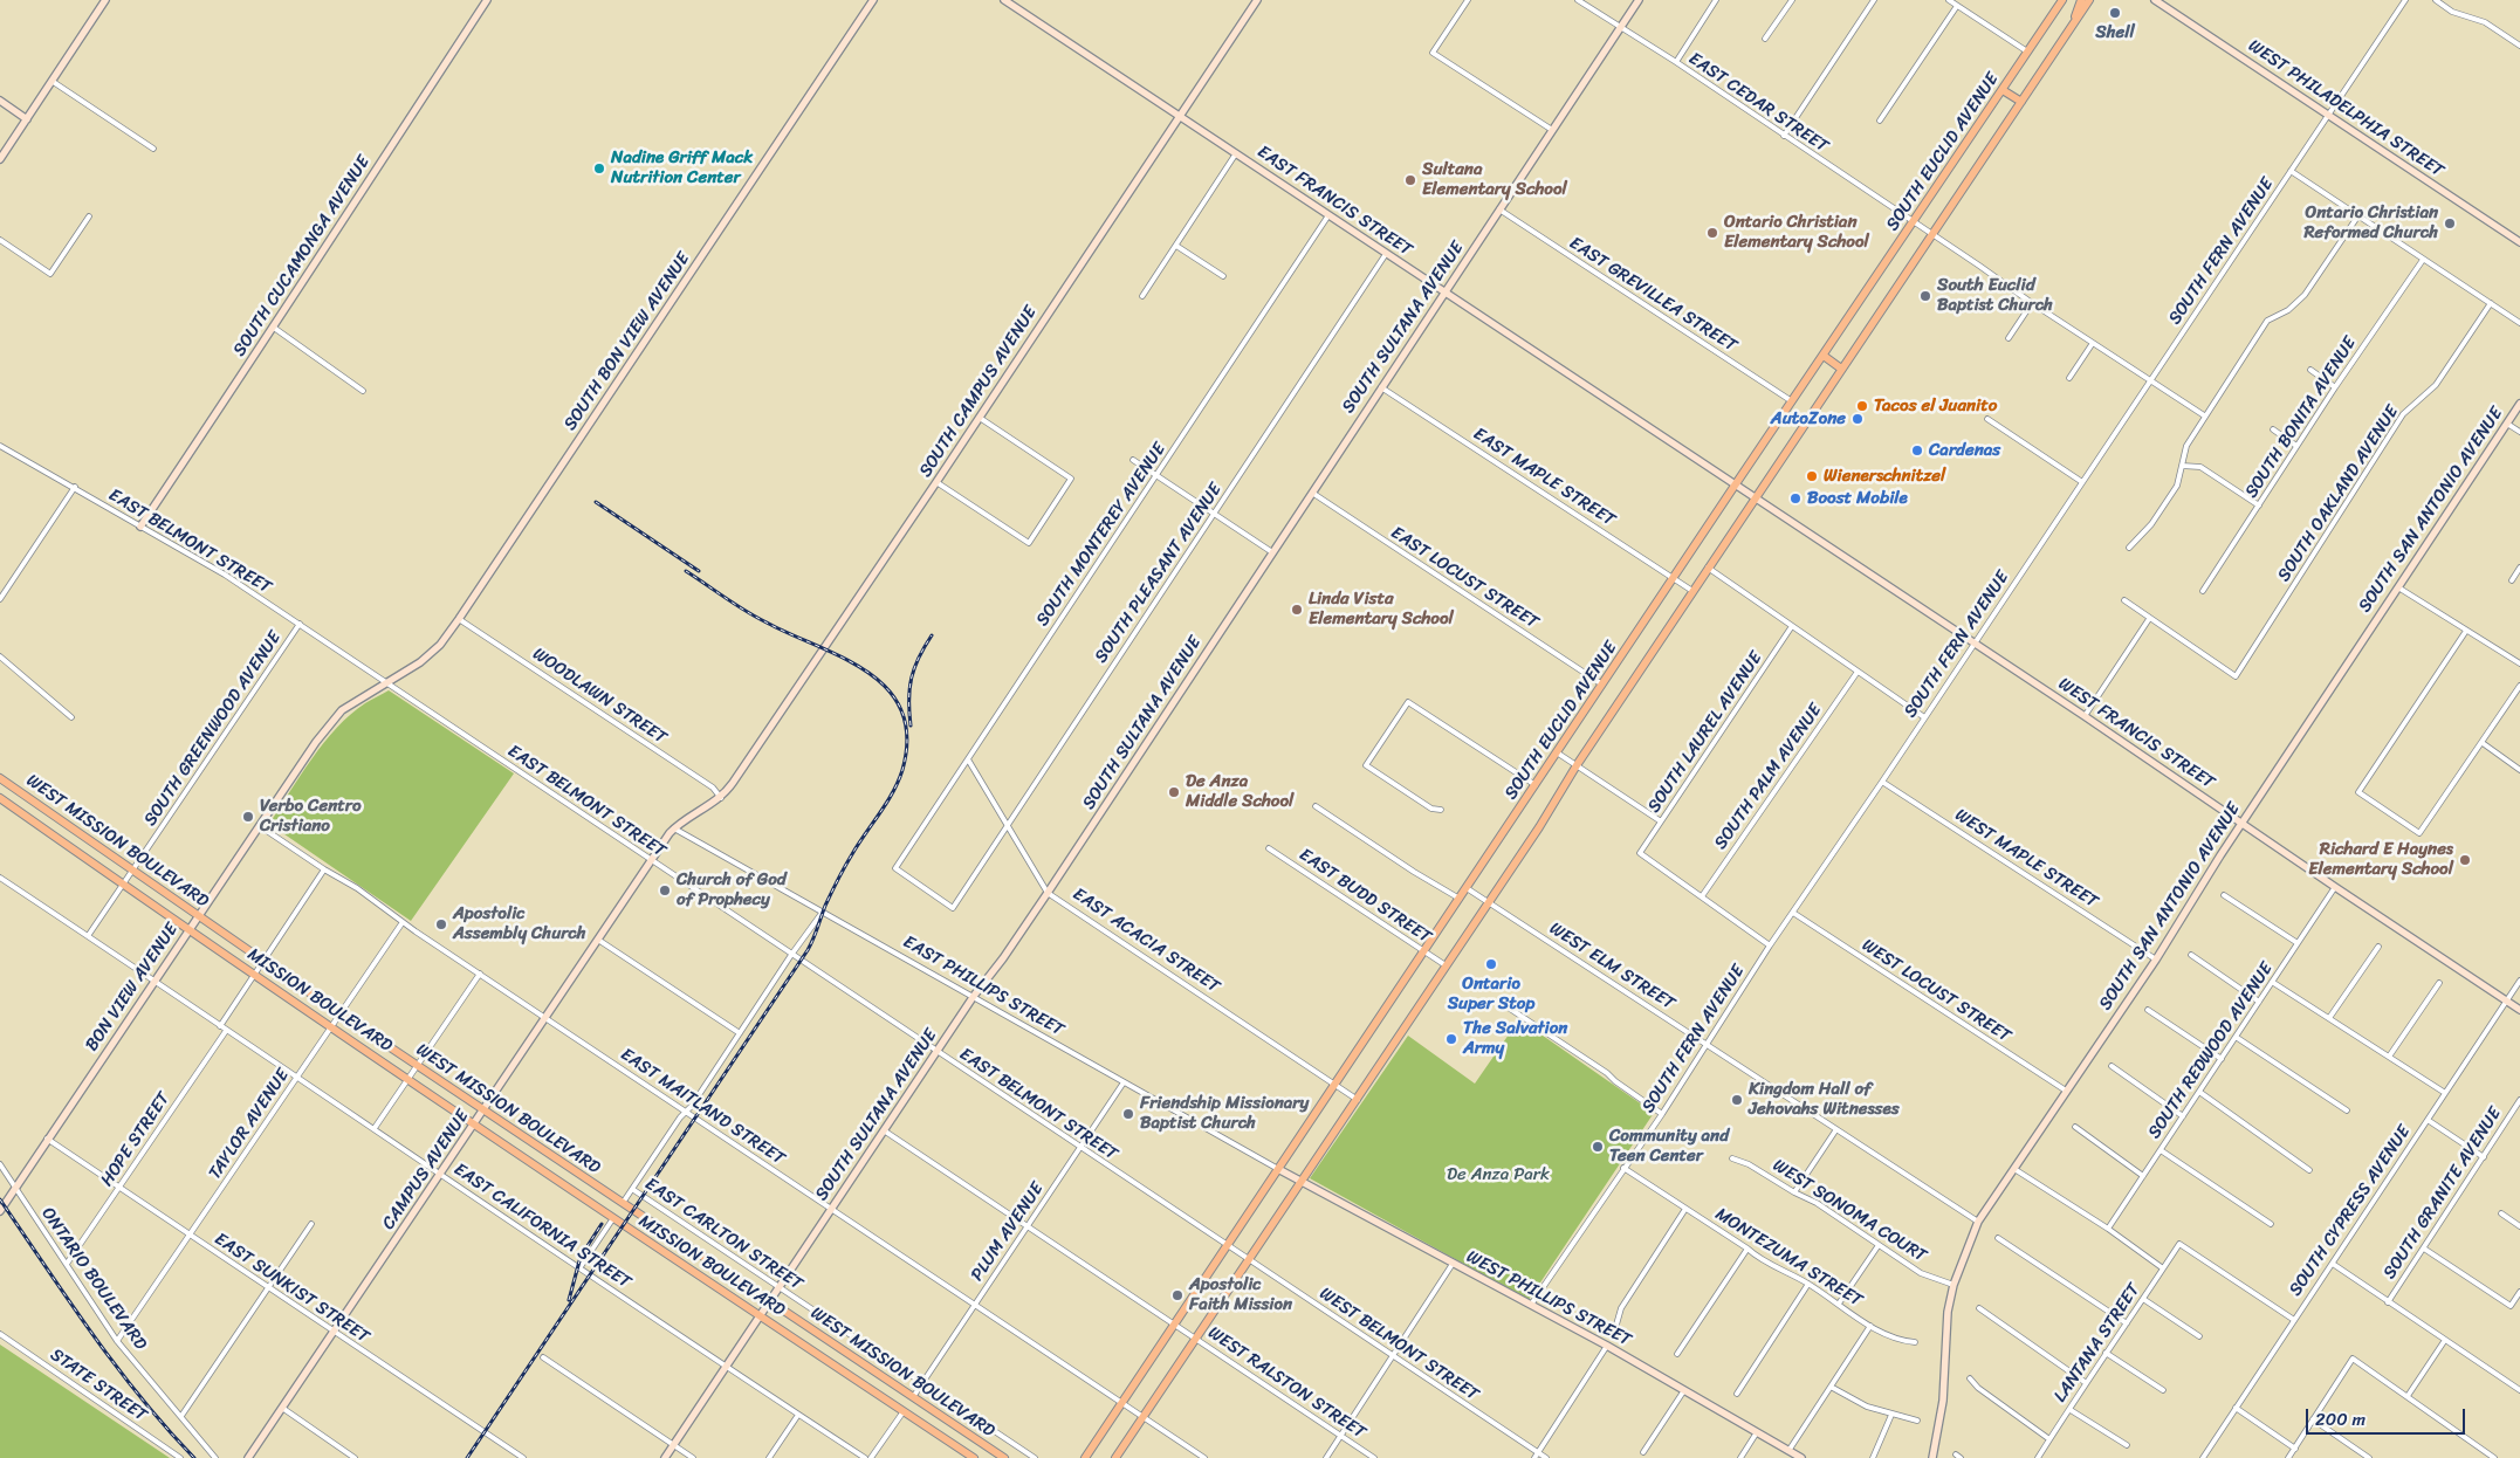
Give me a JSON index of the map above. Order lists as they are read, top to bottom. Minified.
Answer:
{"streets":{"main road":["SOUTH EUCLID AVENUE","WEST MISSION BOULEVARD","MISSION BOULEVARD"],"street":["EAST CEDAR STREET","WEST PHILADELPHIA STREET","EAST FRANCIS STREET","SOUTH FERN AVENUE","SOUTH CUCAMONGA AVENUE","EAST GREVILLEA STREET","SOUTH SULTANA AVENUE","SOUTH BON VIEW AVENUE","SOUTH CAMPUS AVENUE","SOUTH BONITA AVENUE","EAST MAPLE STREET","SOUTH OAKLAND AVENUE","SOUTH SAN ANTONIO AVENUE","SOUTH MONTEREY AVENUE","EAST BELMONT STREET","SOUTH PLEASANT AVENUE","EAST LOCUST STREET","WOODLAWN STREET","SOUTH GREENWOOD AVENUE","SOUTH LAUREL AVENUE","WEST FRANCIS STREET","SOUTH PALM AVENUE","WEST MAPLE STREET","EAST BUDD STREET","EAST ACACIA STREET","WEST ELM STREET","EAST PHILLIPS STREET","BON VIEW AVENUE","WEST LOCUST STREET","SOUTH REDWOOD AVENUE","EAST MAITLAND STREET","TAYLOR AVENUE","HOPE STREET","CAMPUS AVENUE","SOUTH GRANITE AVENUE","WEST SONOMA COURT","SOUTH CYPRESS AVENUE","EAST CALIFORNIA STREET","PLUM AVENUE","EAST CARLTON STREET","MONTEZUMA STREET","ONTARIO BOULEVARD","EAST SUNKIST STREET","WEST PHILLIPS STREET","LANTANA STREET","WEST BELMONT STREET","WEST RALSTON STREET","STATE STREET"]},"crossings":[["EAST CEDAR STREET","SOUTH EUCLID AVENUE"],["EAST CEDAR STREET","SOUTH FERN AVENUE"],["EAST CEDAR STREET","SOUTH SULTANA AVENUE"],["WEST PHILADELPHIA STREET","SOUTH FERN AVENUE"],["SOUTH EUCLID AVENUE","EAST FRANCIS STREET"],["SOUTH EUCLID AVENUE","EAST GREVILLEA STREET"],["SOUTH EUCLID AVENUE","EAST MAPLE STREET"],["SOUTH EUCLID AVENUE","EAST BELMONT STREET"],["SOUTH EUCLID AVENUE","EAST LOCUST STREET"],["SOUTH EUCLID AVENUE","WEST FRANCIS STREET"],["SOUTH EUCLID AVENUE","EAST BUDD STREET"],["SOUTH EUCLID AVENUE","EAST ACACIA STREET"],["SOUTH EUCLID AVENUE","WEST ELM STREET"],["SOUTH EUCLID AVENUE","EAST PHILLIPS STREET"],["SOUTH EUCLID AVENUE","EAST MAITLAND STREET"],["SOUTH EUCLID AVENUE","WEST PHILLIPS STREET"],["SOUTH EUCLID AVENUE","WEST BELMONT STREET"],["SOUTH EUCLID AVENUE","WEST RALSTON STREET"],["EAST FRANCIS STREET","SOUTH SULTANA AVENUE"],["EAST FRANCIS STREET","SOUTH CAMPUS AVENUE"],["EAST FRANCIS STREET","SOUTH MONTEREY AVENUE"],["EAST FRANCIS STREET","SOUTH PLEASANT AVENUE"],["EAST FRANCIS STREET","WEST FRANCIS STREET"],["SOUTH FERN AVENUE","WEST FRANCIS STREET"],["SOUTH FERN AVENUE","WEST MAPLE STREET"],["SOUTH FERN AVENUE","WEST ELM STREET"],["SOUTH FERN AVENUE","WEST LOCUST STREET"],["SOUTH FERN AVENUE","MONTEZUMA STREET"],["SOUTH FERN AVENUE","WEST PHILLIPS STREET"],["SOUTH CUCAMONGA AVENUE","EAST BELMONT STREET"],["EAST GREVILLEA STREET","SOUTH SULTANA AVENUE"],["SOUTH SULTANA AVENUE","EAST MAPLE STREET"],["SOUTH SULTANA AVENUE","EAST BELMONT STREET"],["SOUTH SULTANA AVENUE","EAST LOCUST STREET"],["SOUTH SULTANA AVENUE","WEST MISSION BOULEVARD"],["SOUTH SULTANA AVENUE","EAST ACACIA STREET"],["SOUTH SULTANA AVENUE","EAST PHILLIPS STREET"],["SOUTH SULTANA AVENUE","MISSION BOULEVARD"],["SOUTH SULTANA AVENUE","EAST MAITLAND STREET"],["SOUTH SULTANA AVENUE","EAST CALIFORNIA STREET"],["SOUTH SULTANA AVENUE","EAST CARLTON STREET"],["SOUTH SULTANA AVENUE","WEST RALSTON STREET"],["SOUTH BON VIEW AVENUE","EAST BELMONT STREET"],["SOUTH BON VIEW AVENUE","WOODLAWN STREET"],["SOUTH BON VIEW AVENUE","BON VIEW AVENUE"],["SOUTH CAMPUS AVENUE","WOODLAWN STREET"],["SOUTH CAMPUS AVENUE","CAMPUS AVENUE"],["SOUTH SAN ANTONIO AVENUE","WEST FRANCIS STREET"],["SOUTH SAN ANTONIO AVENUE","WEST MAPLE STREET"],["SOUTH SAN ANTONIO AVENUE","WEST ELM STREET"],["SOUTH SAN ANTONIO AVENUE","WEST LOCUST STREET"],["SOUTH SAN ANTONIO AVENUE","WEST SONOMA COURT"],["SOUTH MONTEREY AVENUE","SOUTH PLEASANT AVENUE"],["SOUTH MONTEREY AVENUE","EAST ACACIA STREET"],["EAST BELMONT STREET","SOUTH GREENWOOD AVENUE"],["EAST BELMONT STREET","BON VIEW AVENUE"],["EAST BELMONT STREET","CAMPUS AVENUE"],["EAST BELMONT STREET","PLUM AVENUE"],["EAST BELMONT STREET","WEST BELMONT STREET"],["SOUTH PLEASANT AVENUE","EAST ACACIA STREET"],["WOODLAWN STREET","CAMPUS AVENUE"],["SOUTH GREENWOOD AVENUE","WEST MISSION BOULEVARD"],["SOUTH GREENWOOD AVENUE","MISSION BOULEVARD"],["SOUTH GREENWOOD AVENUE","EAST CALIFORNIA STREET"],["SOUTH LAUREL AVENUE","SOUTH PALM AVENUE"],["WEST FRANCIS STREET","SOUTH REDWOOD AVENUE"],["WEST FRANCIS STREET","SOUTH CYPRESS AVENUE"],["WEST MISSION BOULEVARD","BON VIEW AVENUE"],["WEST MISSION BOULEVARD","TAYLOR AVENUE"],["WEST MISSION BOULEVARD","CAMPUS AVENUE"],["WEST MISSION BOULEVARD","PLUM AVENUE"],["EAST PHILLIPS STREET","CAMPUS AVENUE"],["EAST PHILLIPS STREET","PLUM AVENUE"],["EAST PHILLIPS STREET","WEST PHILLIPS STREET"],["BON VIEW AVENUE","MISSION BOULEVARD"],["BON VIEW AVENUE","EAST MAITLAND STREET"],["BON VIEW AVENUE","EAST CALIFORNIA STREET"],["BON VIEW AVENUE","ONTARIO BOULEVARD"],["BON VIEW AVENUE","EAST SUNKIST STREET"],["MISSION BOULEVARD","TAYLOR AVENUE"],["MISSION BOULEVARD","CAMPUS AVENUE"],["EAST MAITLAND STREET","TAYLOR AVENUE"],["EAST MAITLAND STREET","CAMPUS AVENUE"],["EAST MAITLAND STREET","PLUM AVENUE"],["TAYLOR AVENUE","EAST CALIFORNIA STREET"],["TAYLOR AVENUE","ONTARIO BOULEVARD"],["TAYLOR AVENUE","EAST SUNKIST STREET"],["HOPE STREET","EAST CALIFORNIA STREET"],["HOPE STREET","ONTARIO BOULEVARD"],["HOPE STREET","EAST SUNKIST STREET"],["CAMPUS AVENUE","EAST CALIFORNIA STREET"],["CAMPUS AVENUE","EAST SUNKIST STREET"],["SOUTH CYPRESS AVENUE","LANTANA STREET"],["PLUM AVENUE","EAST CARLTON STREET"],["PLUM AVENUE","WEST RALSTON STREET"]],"parks":["De Anza Park"],"places":["Shell","Nadine Griff Mack Nutrition Center","Sultana Elementary School","Ontario Christian Reformed Church","Ontario Christian Elementary School","South Euclid Baptist Church","Tacos el Juanito","AutoZone","Cardenas","Wienerschnitzel","Boost Mobile","Linda Vista Elementary School","De Anza Middle School","Verbo Centro Cristiano","Richard E Haynes Elementary School","Church of God of Prophecy","Apostolic Assembly Church","Ontario Super Stop","The Salvation Army","Kingdom Hall of Jehovahs Witnesses","Friendship Missionary Baptist Church","Community and Teen Center","Apostolic Faith Mission"],"scale_bar":"200 m"}
